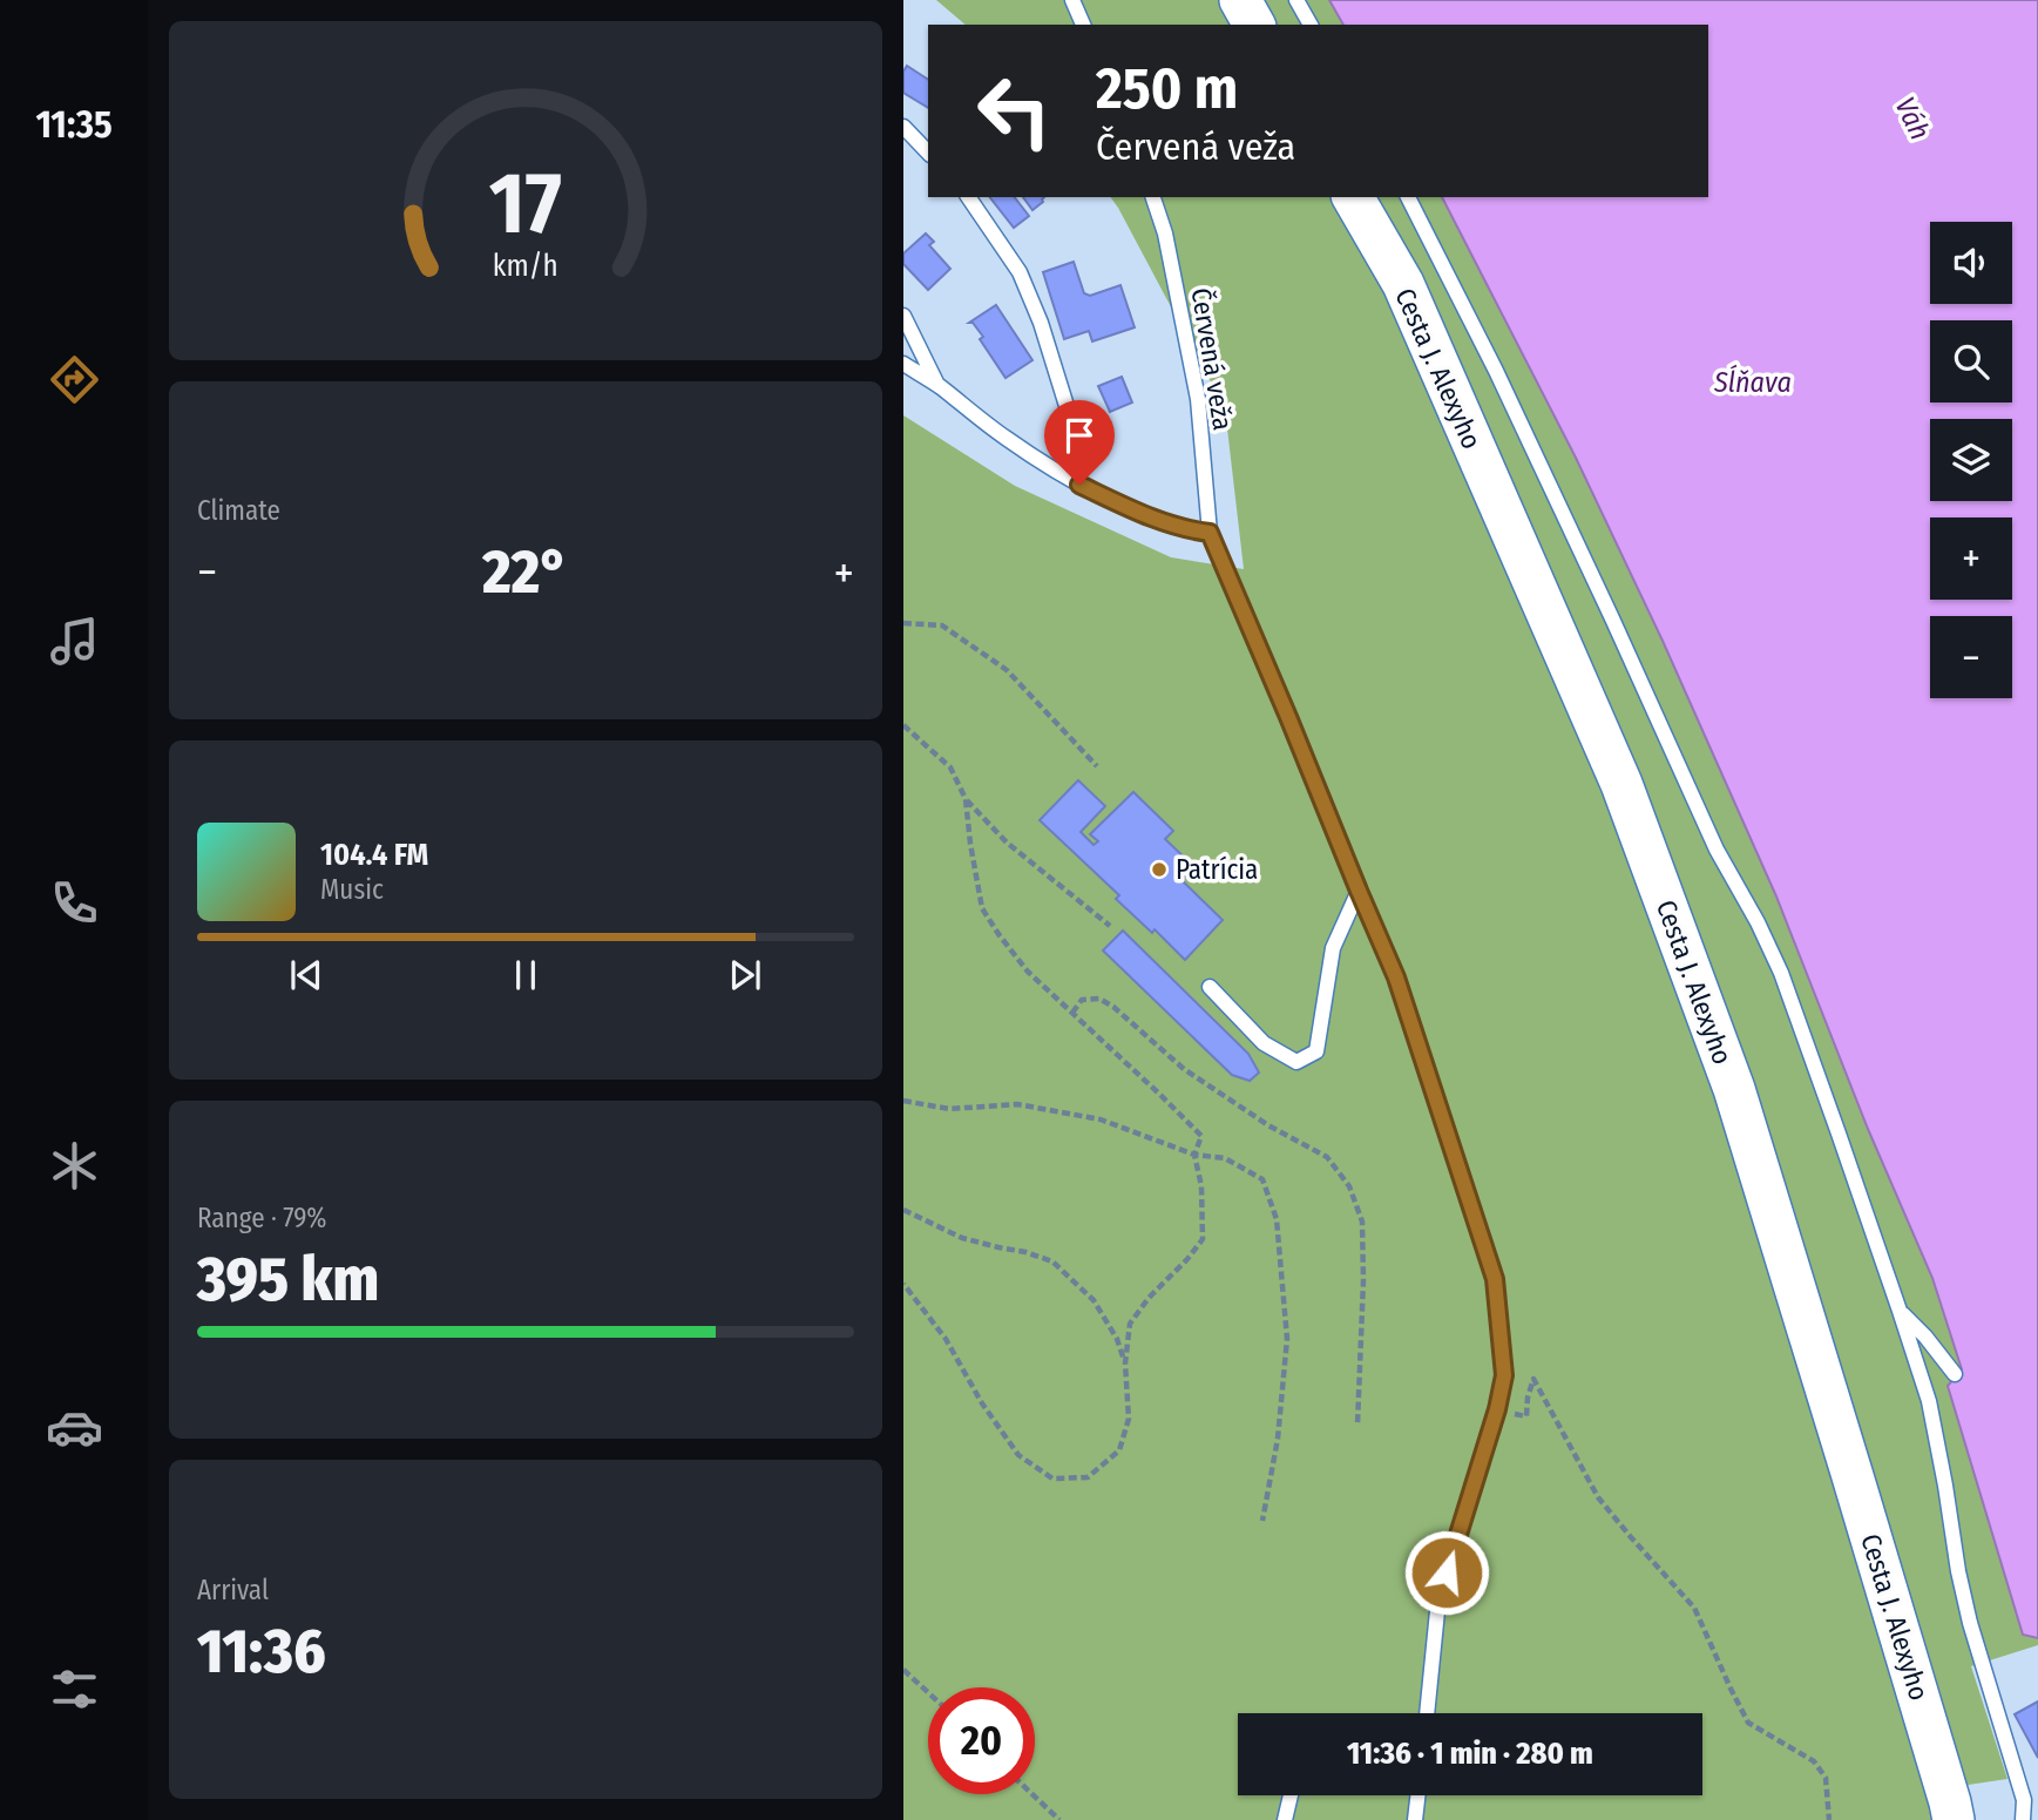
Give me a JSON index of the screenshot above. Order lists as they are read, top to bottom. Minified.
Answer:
{"streets":{"main road":["Cesta J. Alexyho"],"lane":["Červená veža"]},"water":["Váh","Sĺňava"],"places":["Patrícia"],"page":{"tabs":"11:35","turn":["250 m","Červená veža"],"map_buttons":["+","−"],"tile":["Climate",["Range · 79%","395 km"],["Arrival","11:36"]],"heat":["−","22°","+"],"song":["104.4 FM","Music"],"limit":"20","trip":"11:36 · 1 min · 280 m","gauge":["17","km/h"]}}
